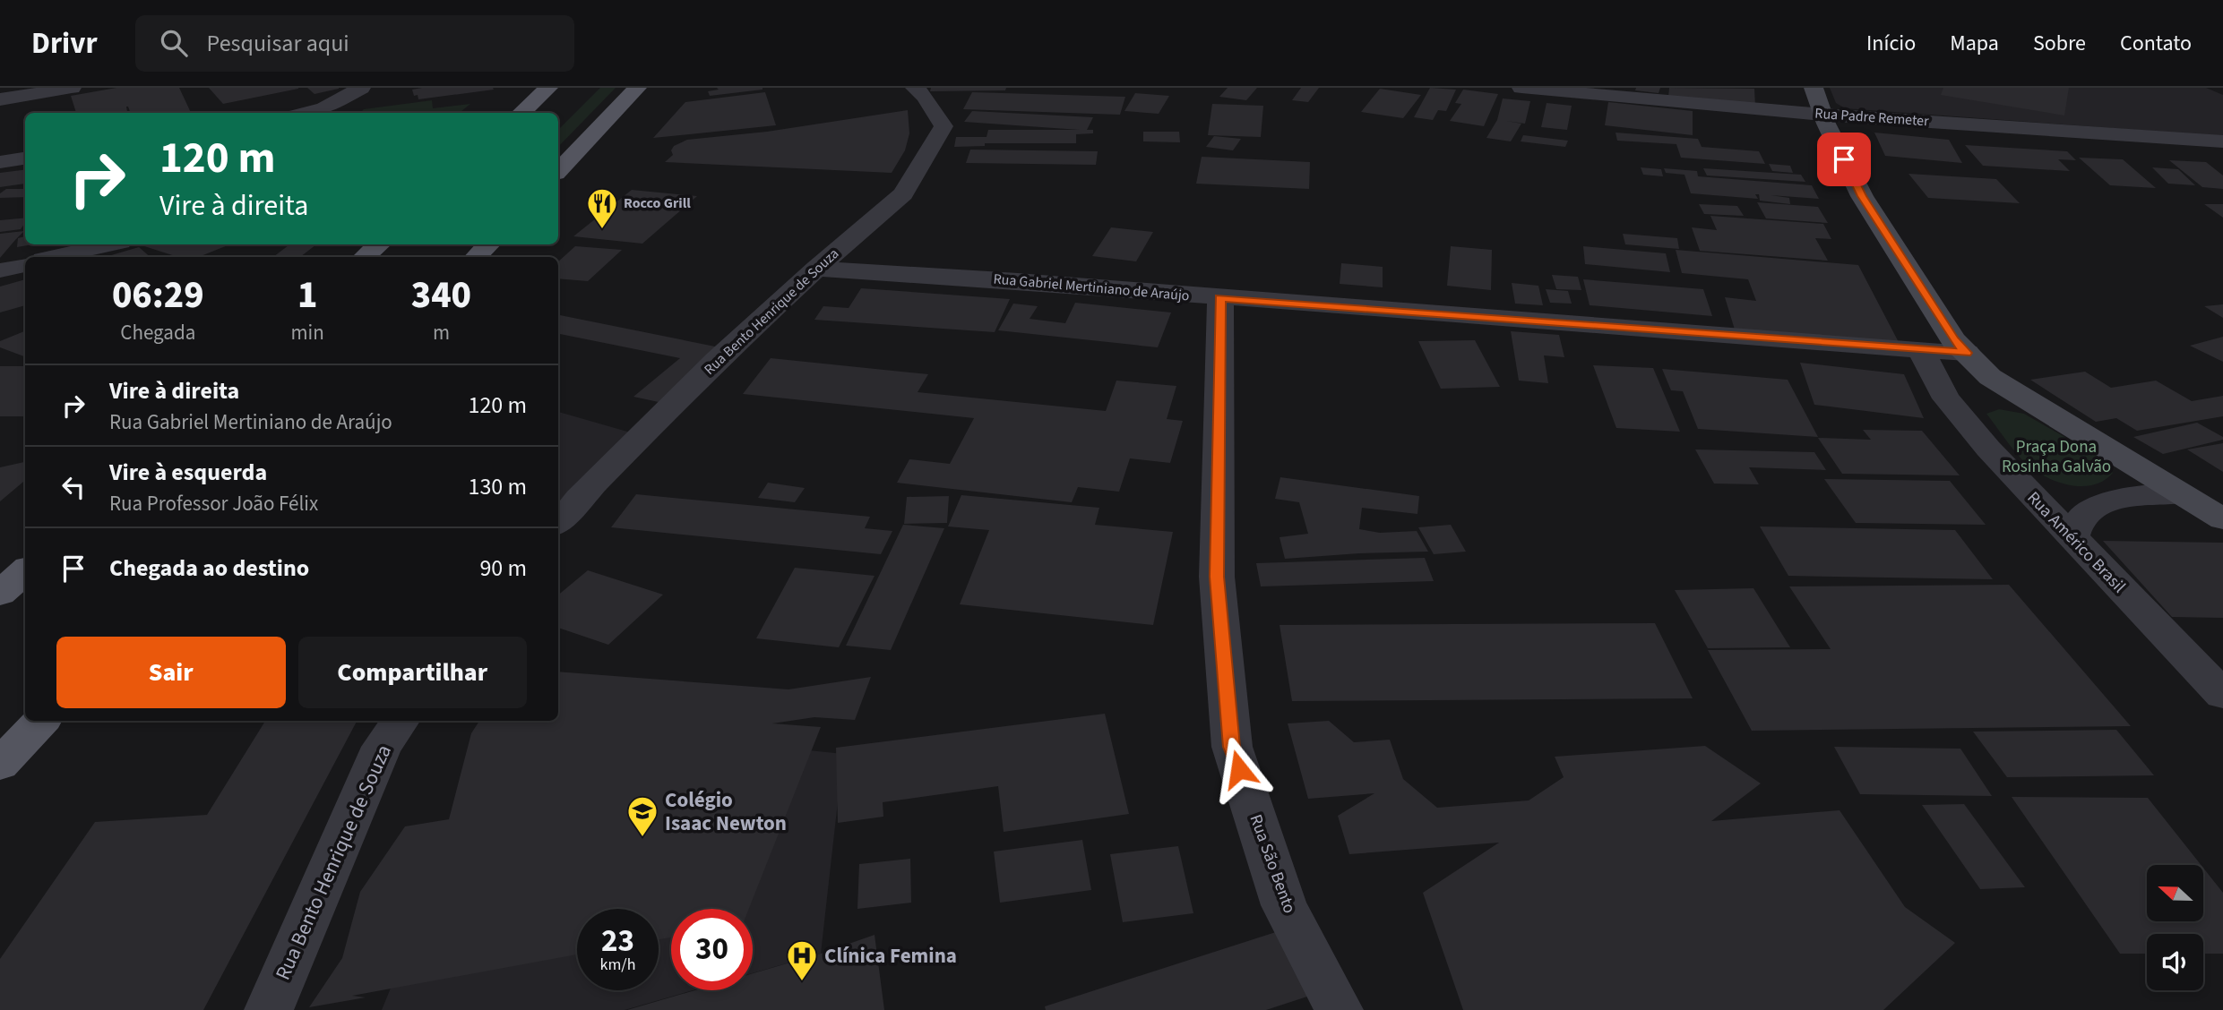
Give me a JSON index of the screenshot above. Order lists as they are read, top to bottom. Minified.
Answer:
{"streets":{"street":["Rua Padre Remeter","Rua Gabriel Mertiniano de Araújo","Rua Bento Henrique de Souza","Rua Américo Brasil","Rua São Bento"]},"crossings":[["Rua Gabriel Mertiniano de Araújo","Rua Bento Henrique de Souza"],["Rua Gabriel Mertiniano de Araújo","Rua Américo Brasil"],["Rua Gabriel Mertiniano de Araújo","Rua São Bento"]],"parks":["Praça Dona Rosinha Galvão"],"places":{"restaurant":["Rocco Grill"],"school or university":["Colégio Isaac Newton"],"hospital":["Clínica Femina"]},"north":"left","page":{"header":"Drivr","search":"Pesquisar aqui","nav":["Início","Mapa","Sobre","Contato"],"turn":["120 m","Vire à direita"],"eta":["06:29","Chegada","1","min","340","m"],"list":[{"name":"Vire à direita","note":"Rua Gabriel Mertiniano de Araújo","value":"120 m"},{"name":"Vire à esquerda","note":"Rua Professor João Félix","value":"130 m"},{"name":"Chegada ao destino","value":"90 m"}],"buttons":["Sair","Compartilhar"],"speed":"23 km/h","limit":"30"}}
